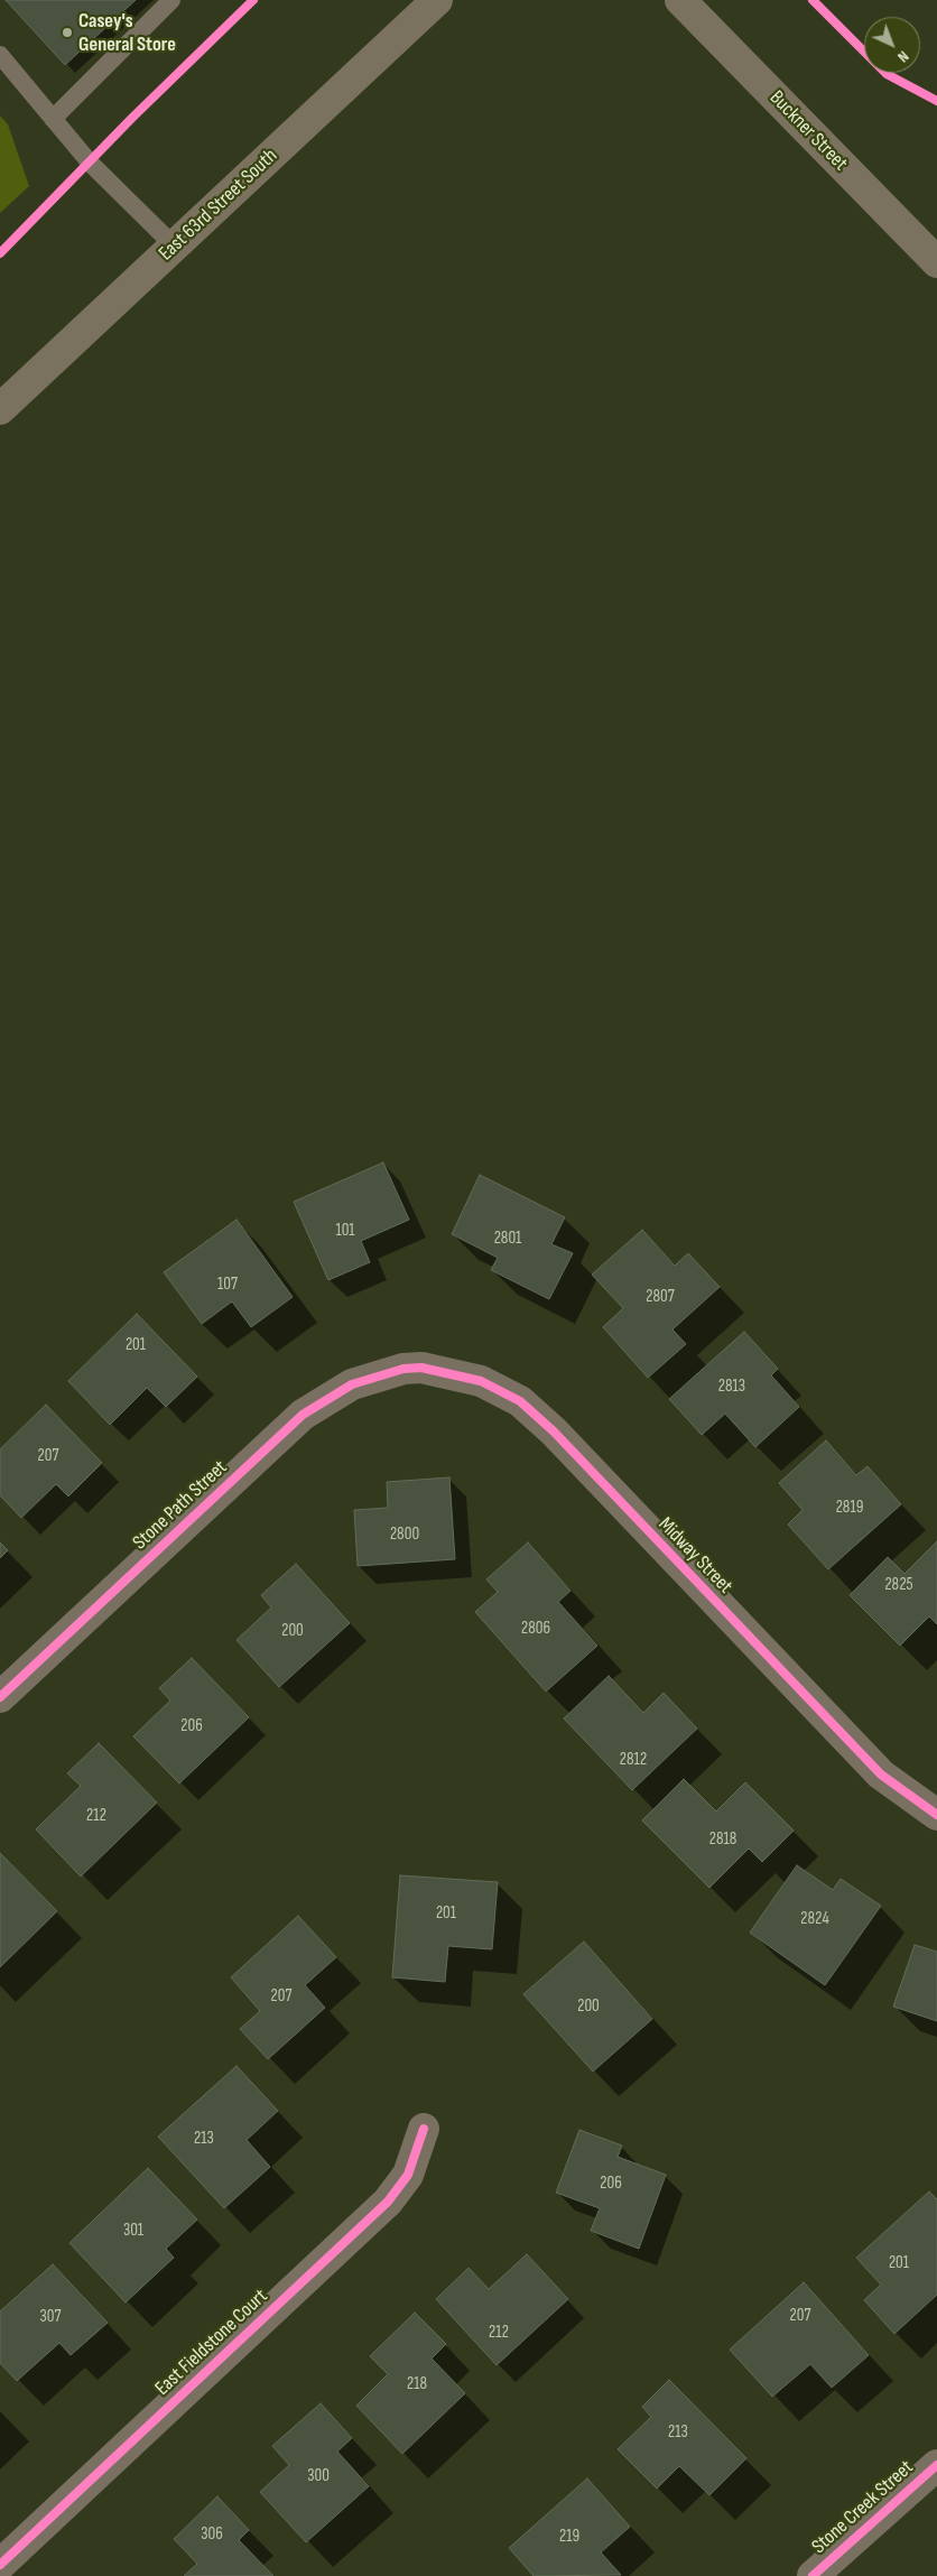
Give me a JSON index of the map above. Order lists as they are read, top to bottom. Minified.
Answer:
{"streets":{"main road":["Buckner Street","East 63rd Street South"],"street":["Stone Path Street","Midway Street","East Fieldstone Court","Stone Creek Street"]},"crossings":[["Stone Path Street","Midway Street"]],"places":["Casey's General Store"],"house_numbers":["101","2801","107","2807","201","2813","207","2819","2800","2825","2806","200","206","2812","212","2818","201","2824","207","200","213","206","301","201","207","307","212","218","213","300","306","219"],"north":"bottom right"}
